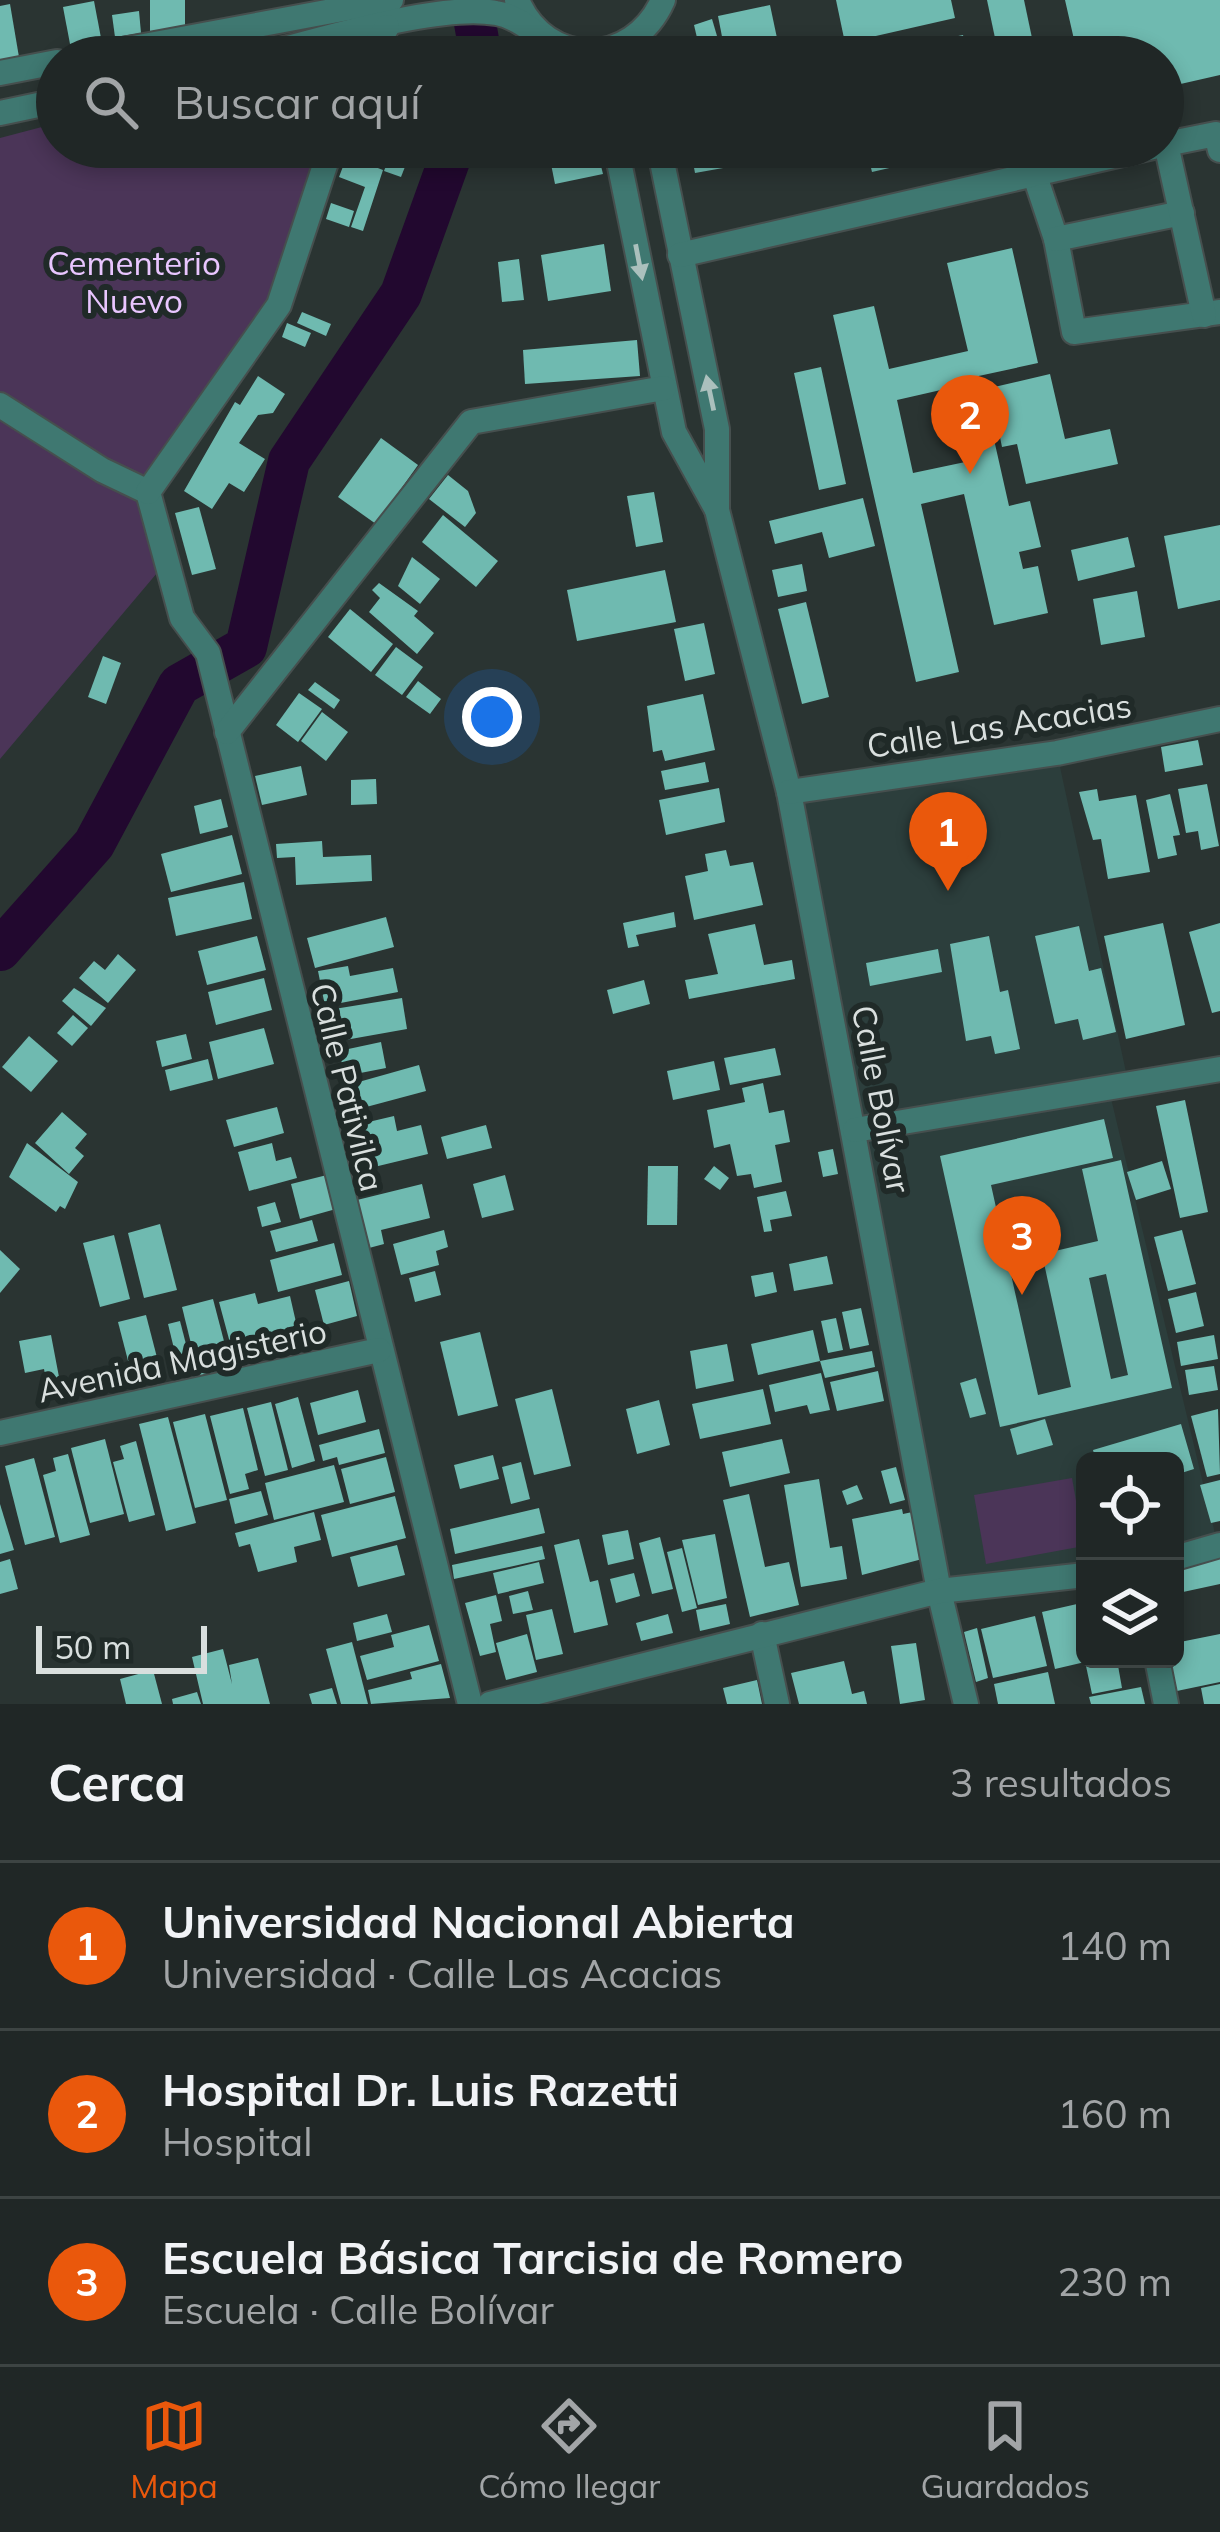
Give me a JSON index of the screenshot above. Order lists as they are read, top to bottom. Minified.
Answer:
{"streets":{"street":["Calle Las Acacias","Calle Pativilca","Calle Bolívar","Avenida Magisterio"]},"crossings":[["Calle Las Acacias","Calle Bolívar"],["Calle Pativilca","Avenida Magisterio"]],"parks":["Cementerio Nuevo"],"scale_bar":"50 m","page":{"search":"Buscar aquí","pins":["2","1","3"],"scale":"50 m","heading":["Cerca","3 resultados"],"list":[{"mark":"1","name":"Universidad Nacional Abierta","note":"Universidad · Calle Las Acacias","value":"140 m"},{"mark":"2","name":"Hospital Dr. Luis Razetti","note":"Hospital","value":"160 m"},{"mark":"3","name":"Escuela Básica Tarcisia de Romero","note":"Escuela · Calle Bolívar","value":"230 m"}],"nav":["Mapa","Cómo llegar","Guardados"]}}
